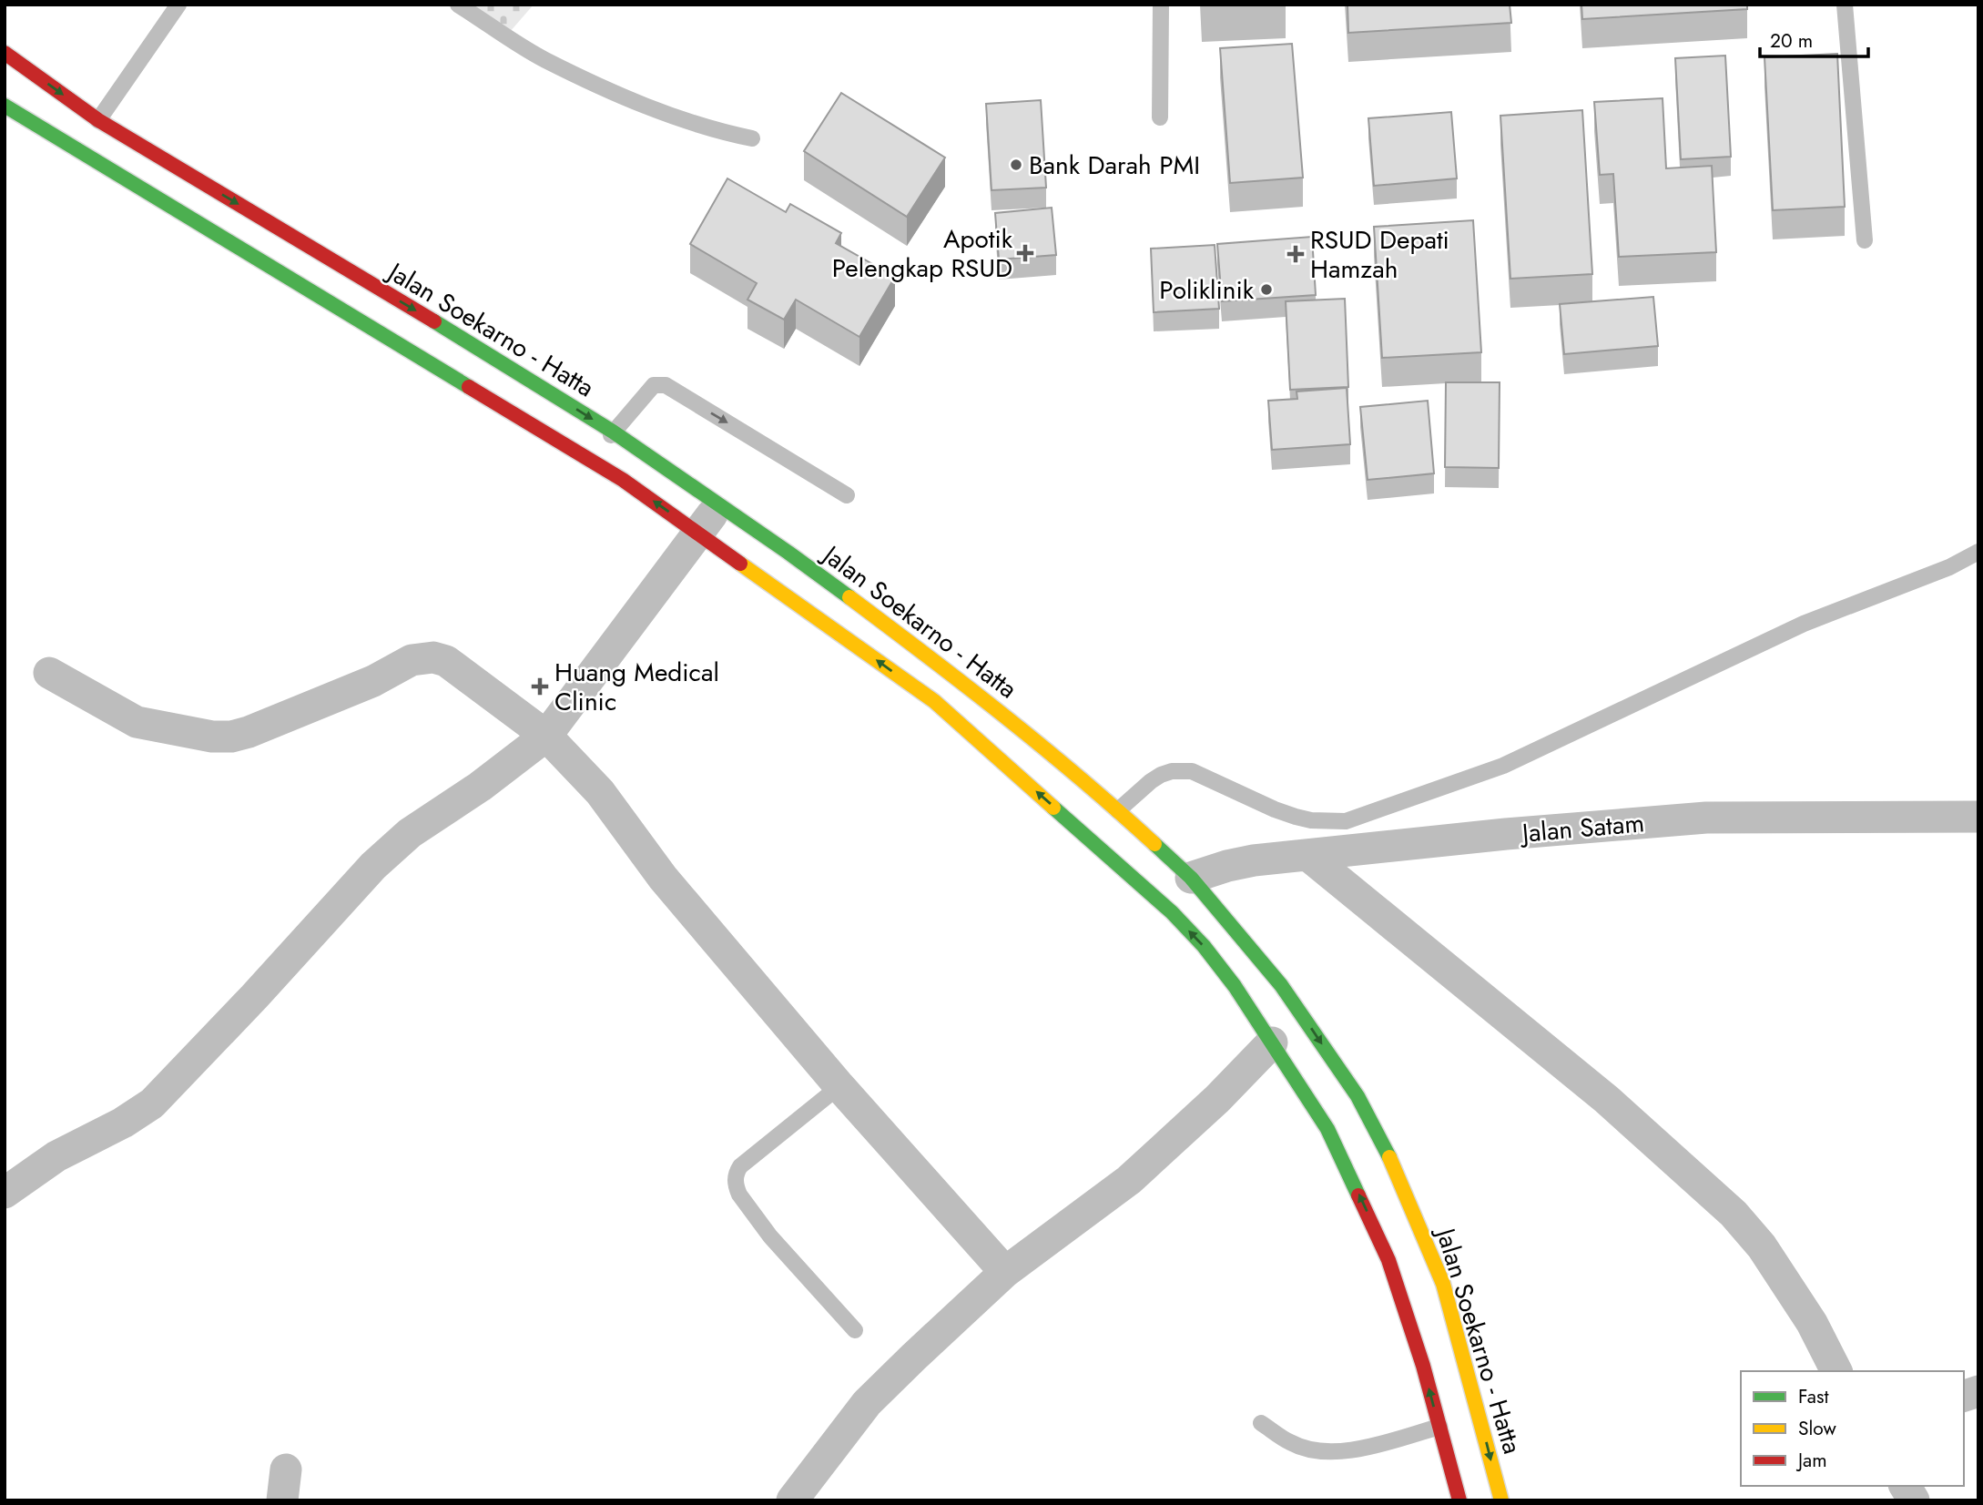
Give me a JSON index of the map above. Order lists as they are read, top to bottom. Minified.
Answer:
{"streets":{"highway":["Jalan Soekarno - Hatta"],"street":["Jalan Satam"]},"crossings":[["Jalan Soekarno - Hatta","Jalan Satam"]],"places":{"other":["Bank Darah PMI","Poliklinik"],"health":["Apotik Pelengkap RSUD","RSUD Depati Hamzah","Huang Medical Clinic"]},"legend":["Fast","Slow","Jam"],"scale_bar":"20 m"}
